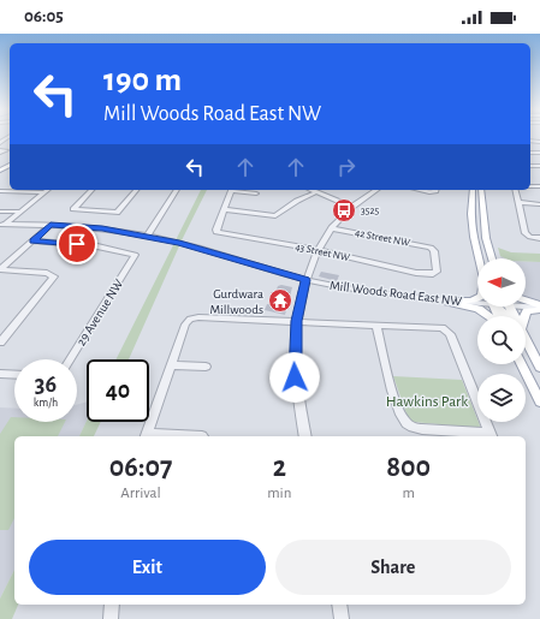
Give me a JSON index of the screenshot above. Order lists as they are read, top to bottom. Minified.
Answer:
{"streets":{"street":["42 Street NW","43 Street NW","Mill Woods Road East NW","29 Avenue NW"]},"crossings":[["42 Street NW","43 Street NW"]],"parks":["Hawkins Park"],"places":{"bus stop":["3525"],"temple":["Gurdwara Millwoods"]},"north":"left","page":{"status":"06:05","turn":["190 m","Mill Woods Road East NW"],"speed":"36 km/h","limit":"40","eta":["06:07","Arrival","2","min","800","m"],"buttons":["Exit","Share"]}}
